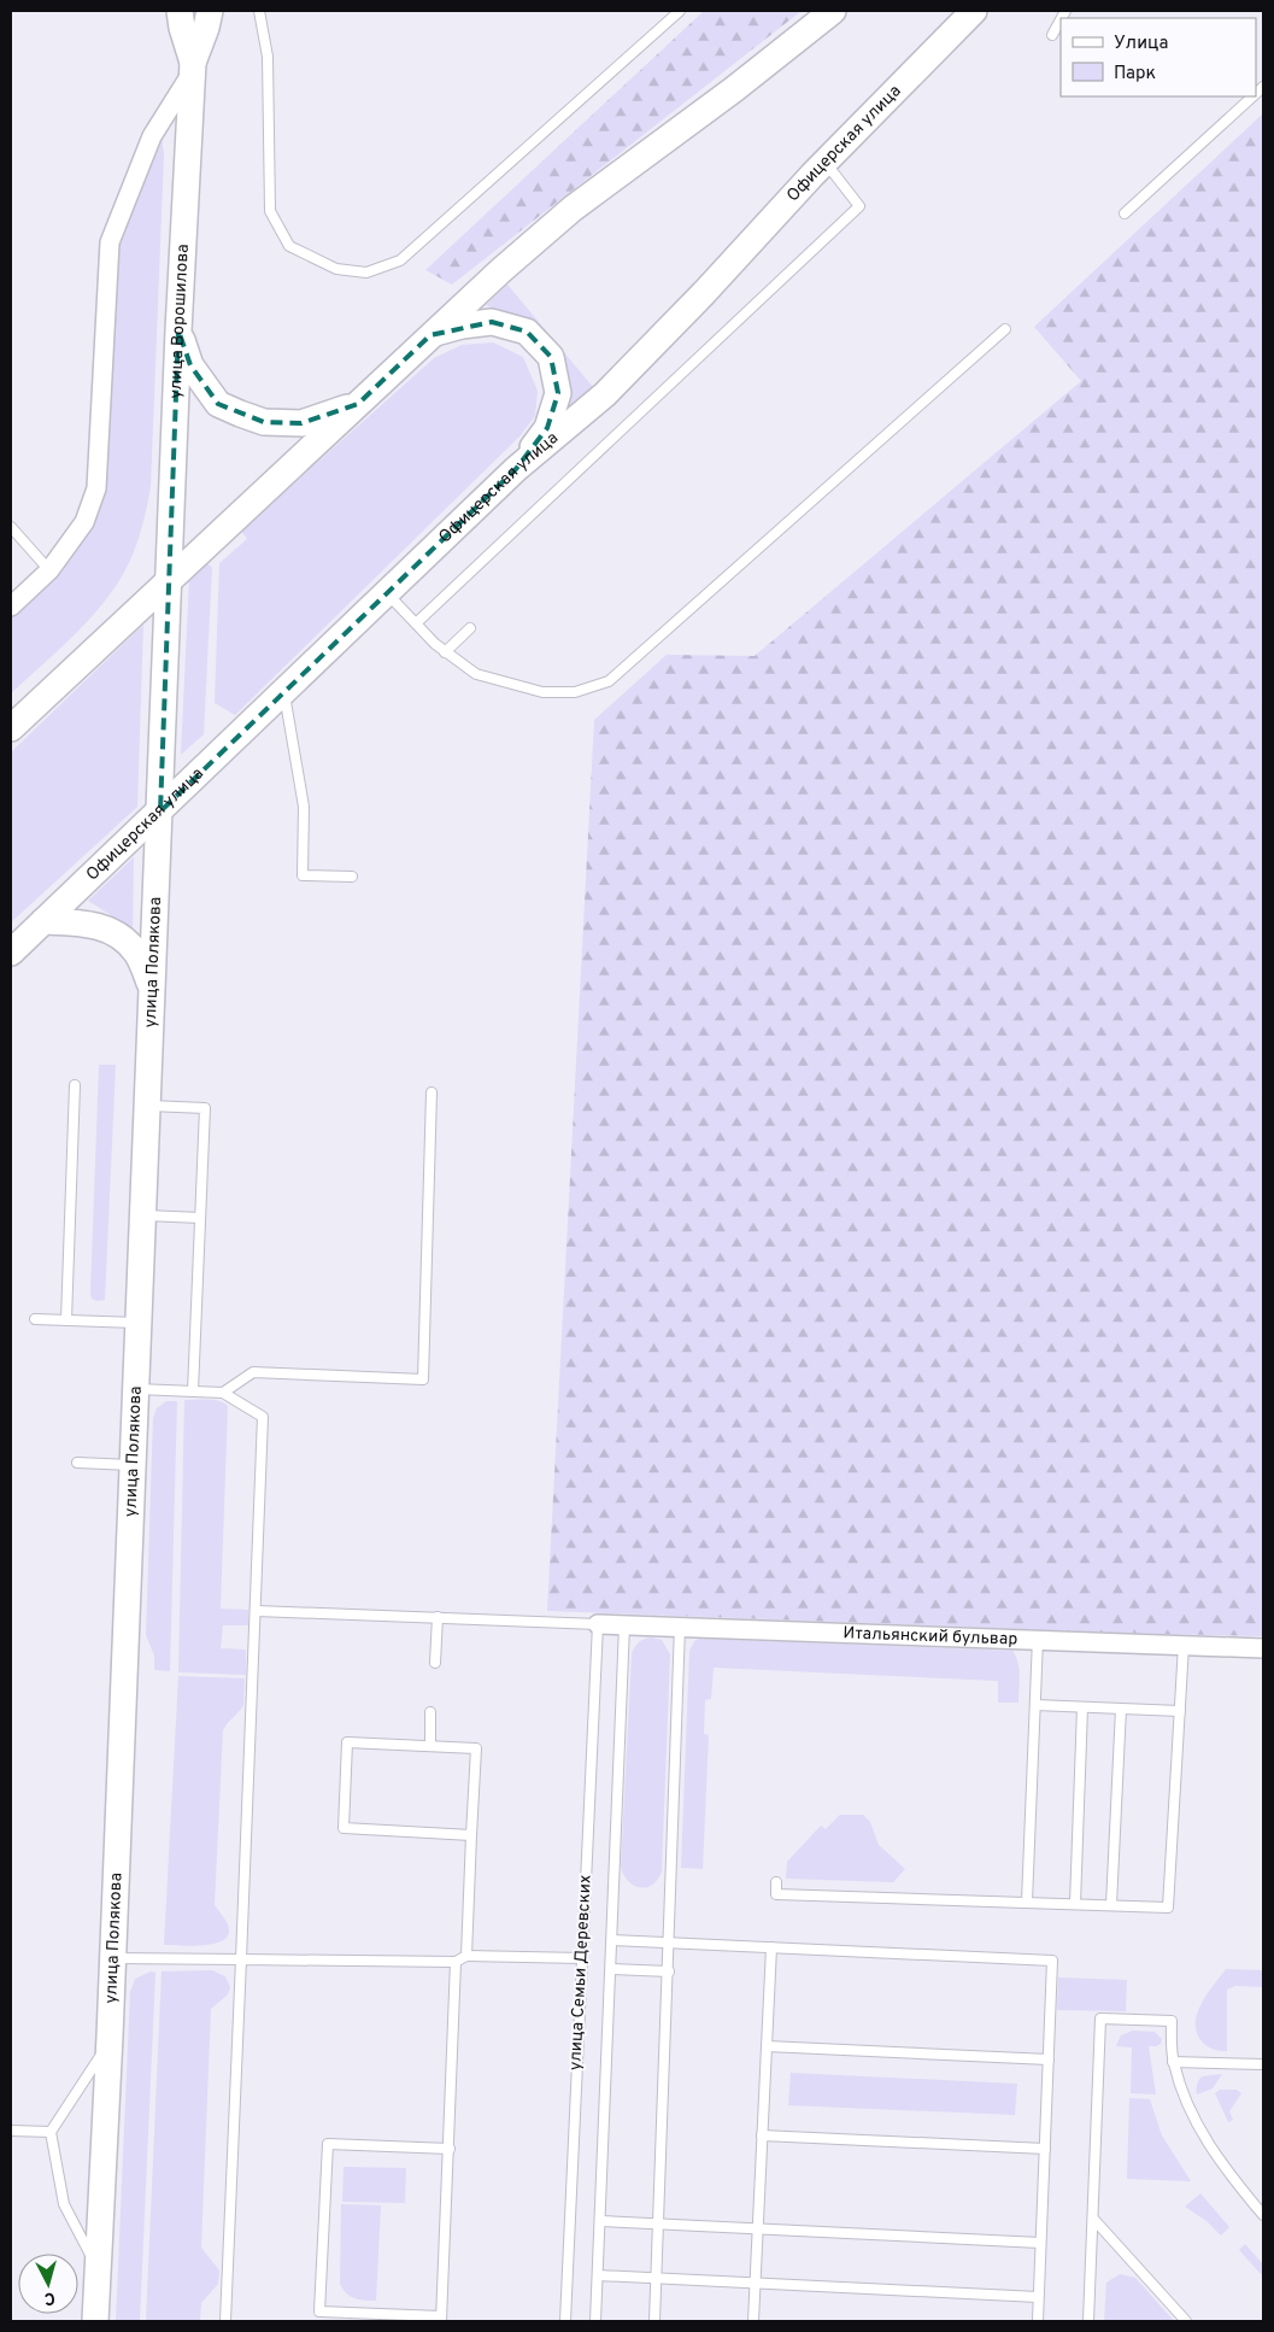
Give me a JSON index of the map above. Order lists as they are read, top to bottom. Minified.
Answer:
{"streets":{"main road":["Офицерская улица","улица Ворошилова","улица Полякова"],"street":["Итальянский бульвар"],"lane":["улица Семьи Деревских"]},"crossings":[["Офицерская улица","улица Полякова"],["улица Ворошилова","улица Полякова"],["Итальянский бульвар","улица Семьи Деревских"]],"legend":["Улица","Парк"],"north":"bottom"}
